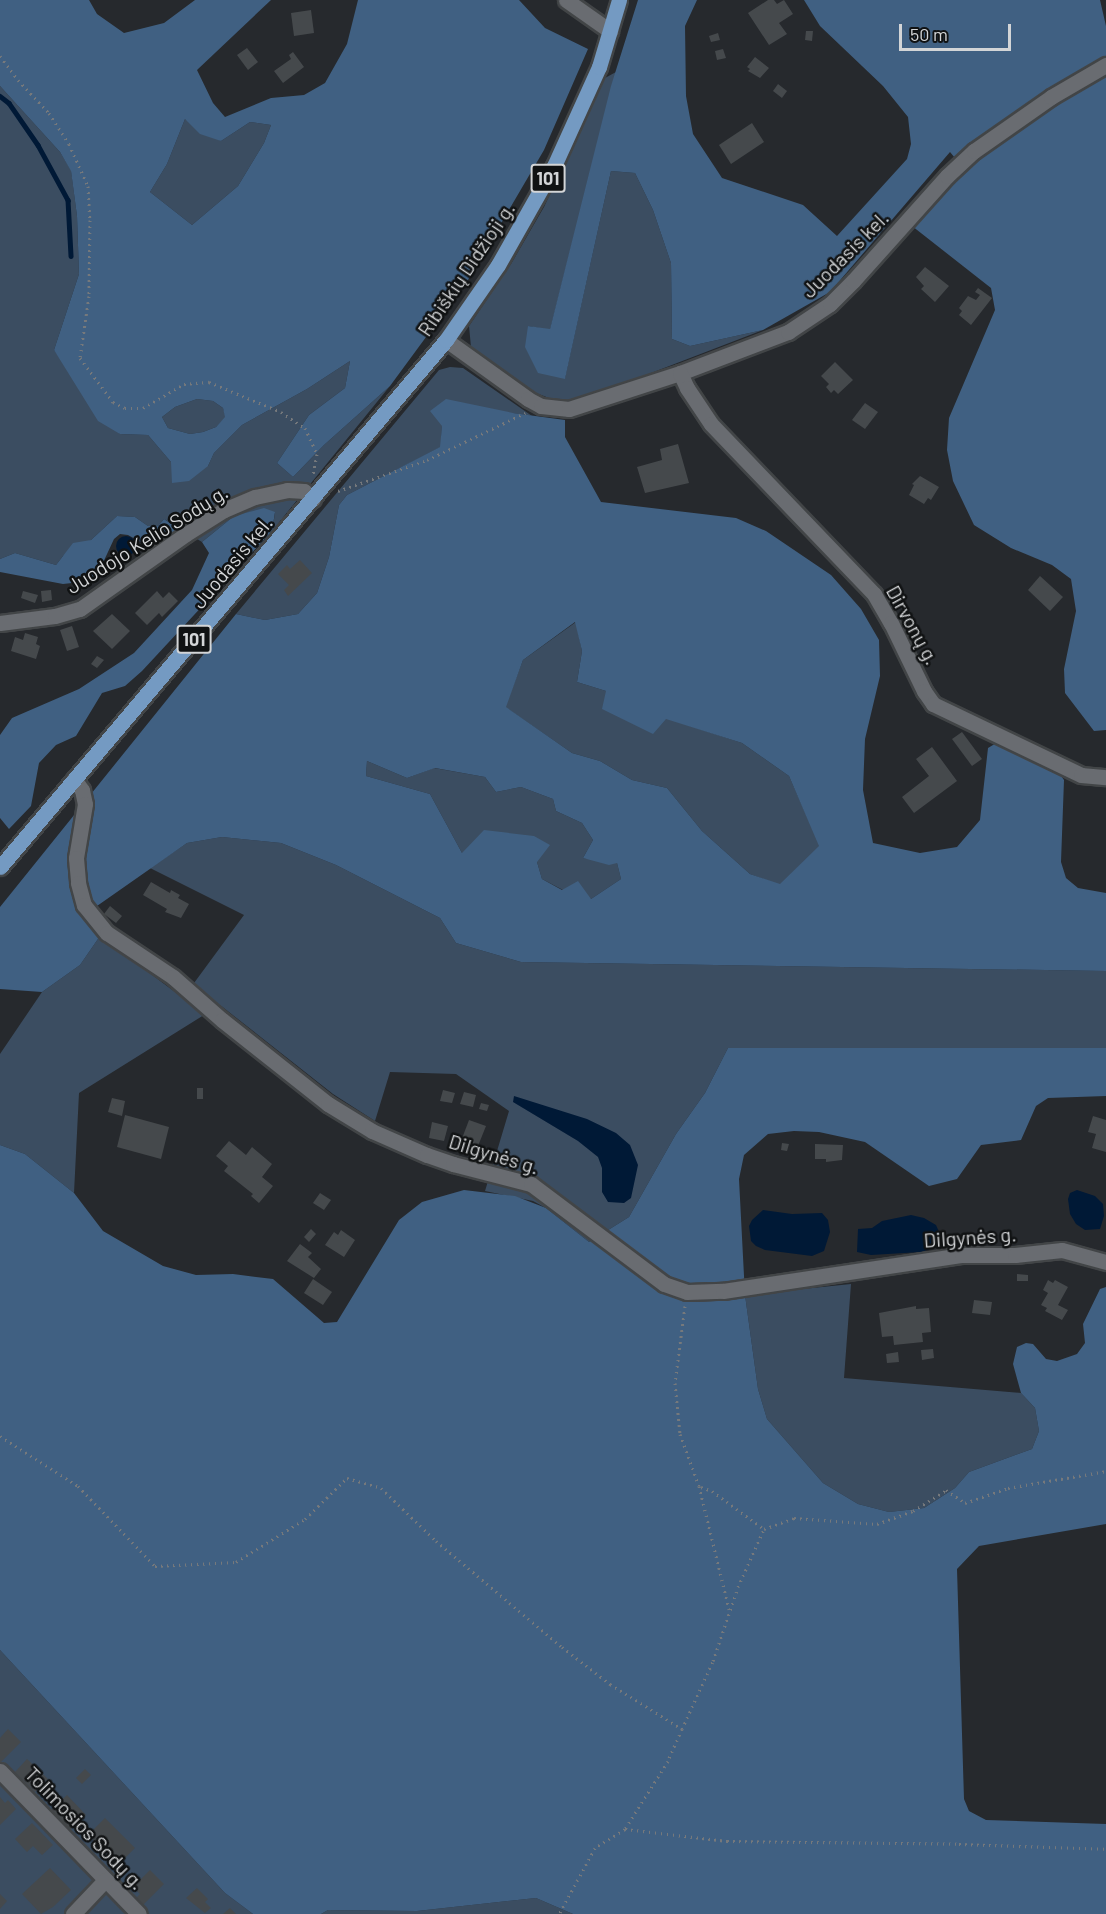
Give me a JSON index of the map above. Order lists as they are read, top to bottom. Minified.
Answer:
{"streets":{"main road":["101","Juodasis kel.","Ribiškių Didžioji g."],"street":["Juodojo Kelio Sodų g.","Dirvonų g.","Dilgynės g.","Tolimosios Sodų g."]},"crossings":[["Juodasis kel.","Ribiškių Didžioji g."],["Juodasis kel.","Juodojo Kelio Sodų g."],["Juodasis kel.","Dirvonų g."],["Juodasis kel.","Dilgynės g."],["Ribiškių Didžioji g.","Juodojo Kelio Sodų g."]],"scale_bar":"50 m"}
